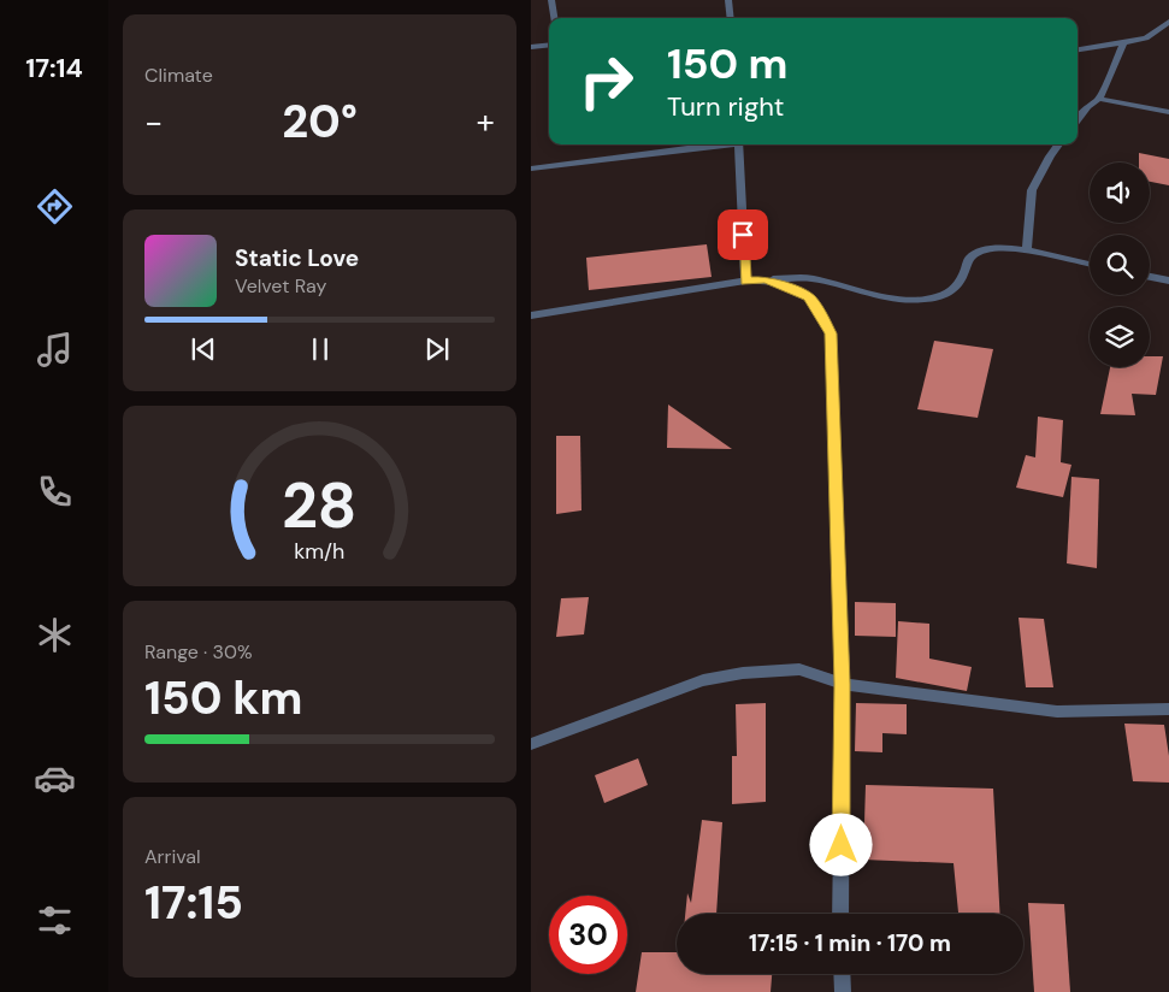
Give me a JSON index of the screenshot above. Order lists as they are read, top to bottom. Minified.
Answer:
{"page":{"tabs":"17:14","tile":["Climate",["Range · 30%","150 km"],["Arrival","17:15"]],"turn":["150 m","Turn right"],"heat":["−","20°","+"],"song":["Static Love","Velvet Ray"],"limit":"30","trip":"17:15 · 1 min · 170 m","gauge":["28","km/h"]}}
